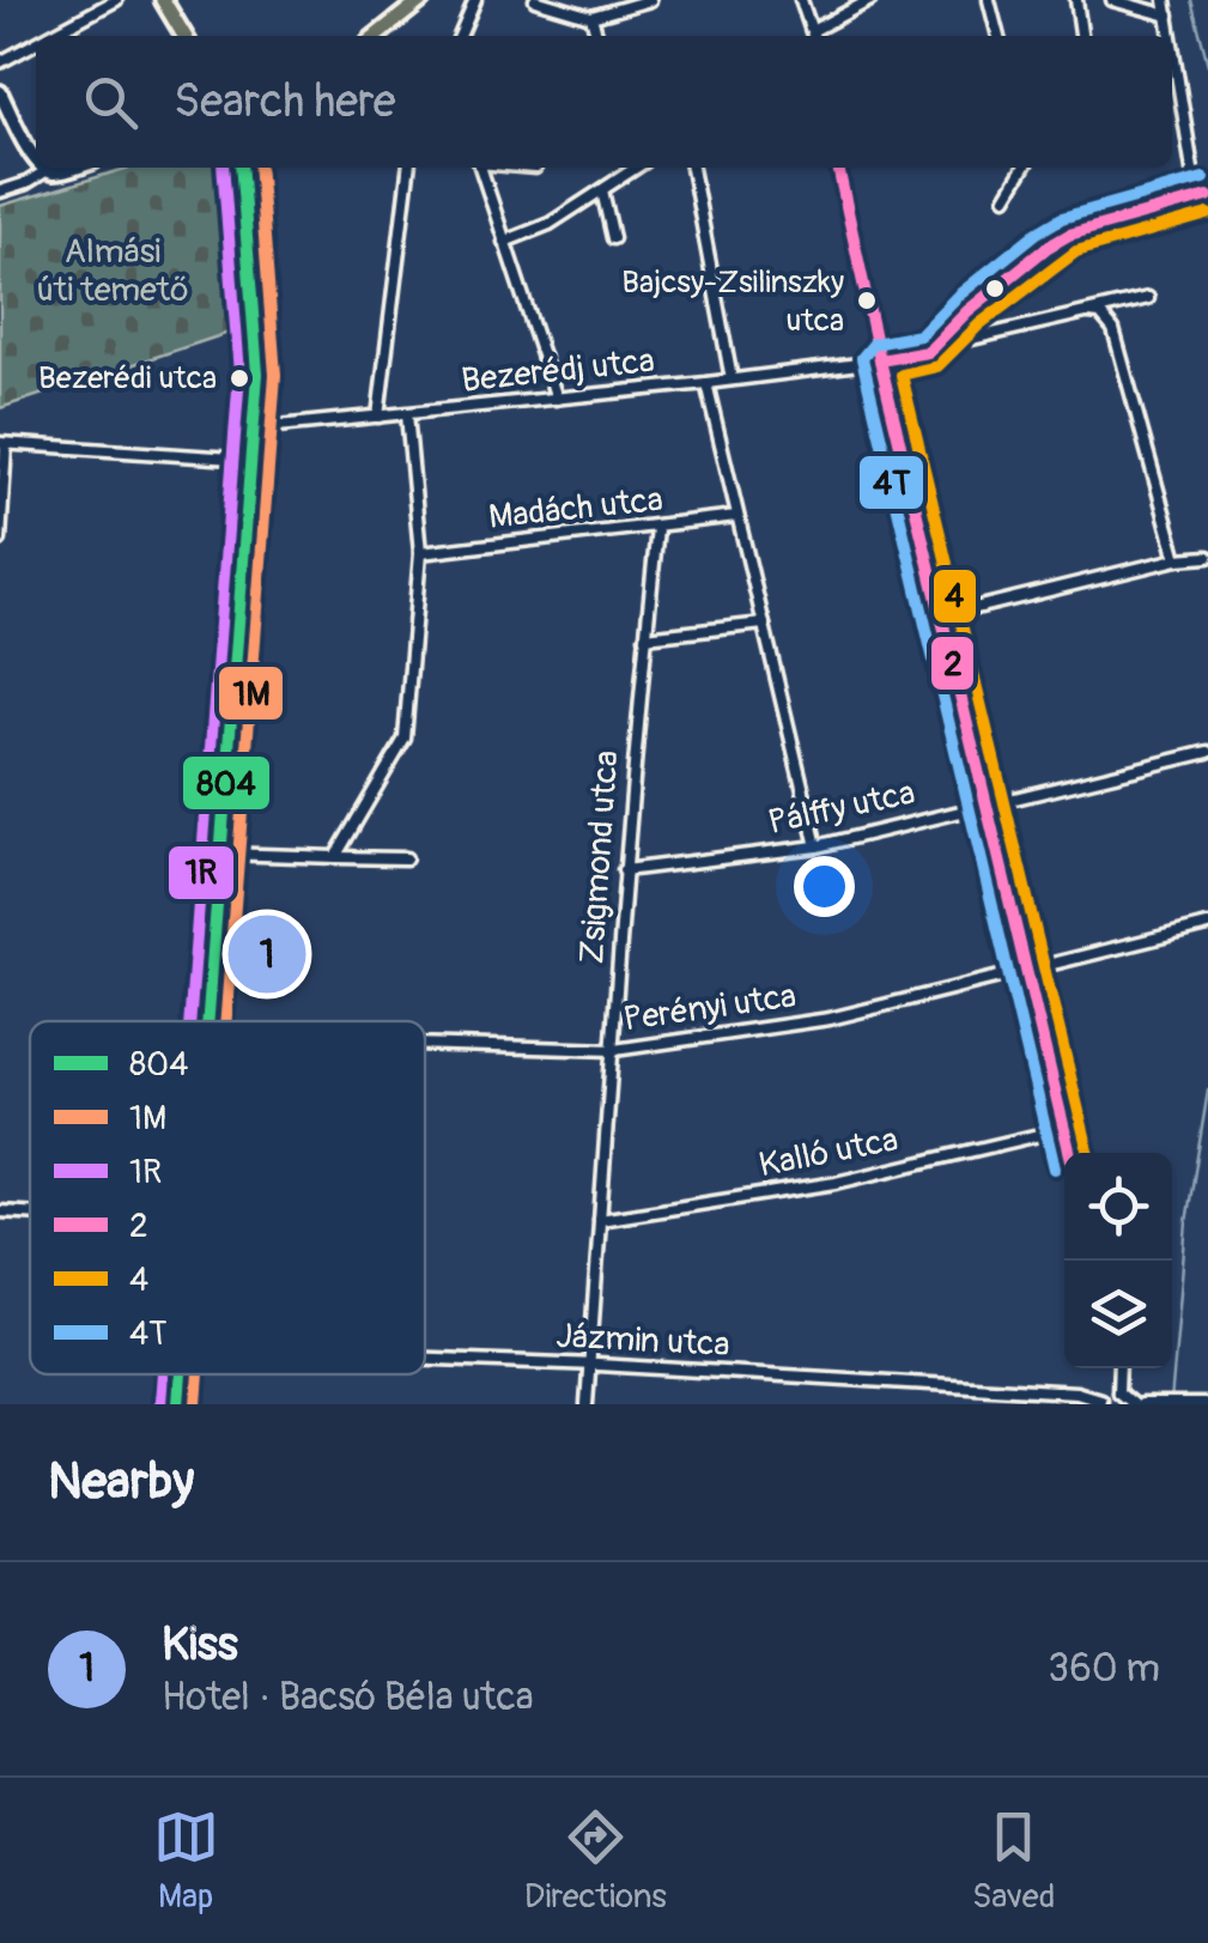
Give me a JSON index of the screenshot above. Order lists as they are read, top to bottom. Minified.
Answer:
{"streets":{"street":["Bezerédj utca","Madách utca","Pálffy utca","Zsigmond utca","Perényi utca","Kalló utca","Jázmin utca"]},"crossings":[["Madách utca","Zsigmond utca"],["Pálffy utca","Zsigmond utca"],["Zsigmond utca","Perényi utca"],["Zsigmond utca","Kalló utca"],["Zsigmond utca","Jázmin utca"]],"parks":["Almási úti temető"],"places":["Bajcsy-Zsilinszky utca","Bezerédi utca"],"lines":["transit line 804","transit line 1M","transit line 1R","transit line 2","transit line 4T","transit line 4"],"legend":["804","1M","1R","2","4","4T"],"page":{"search":"Search here","pins":"1","heading":"Nearby","list":[{"mark":"1","name":"Kiss","note":"Hotel · Bacsó Béla utca","value":"360 m"}],"nav":["Map","Directions","Saved"]}}
